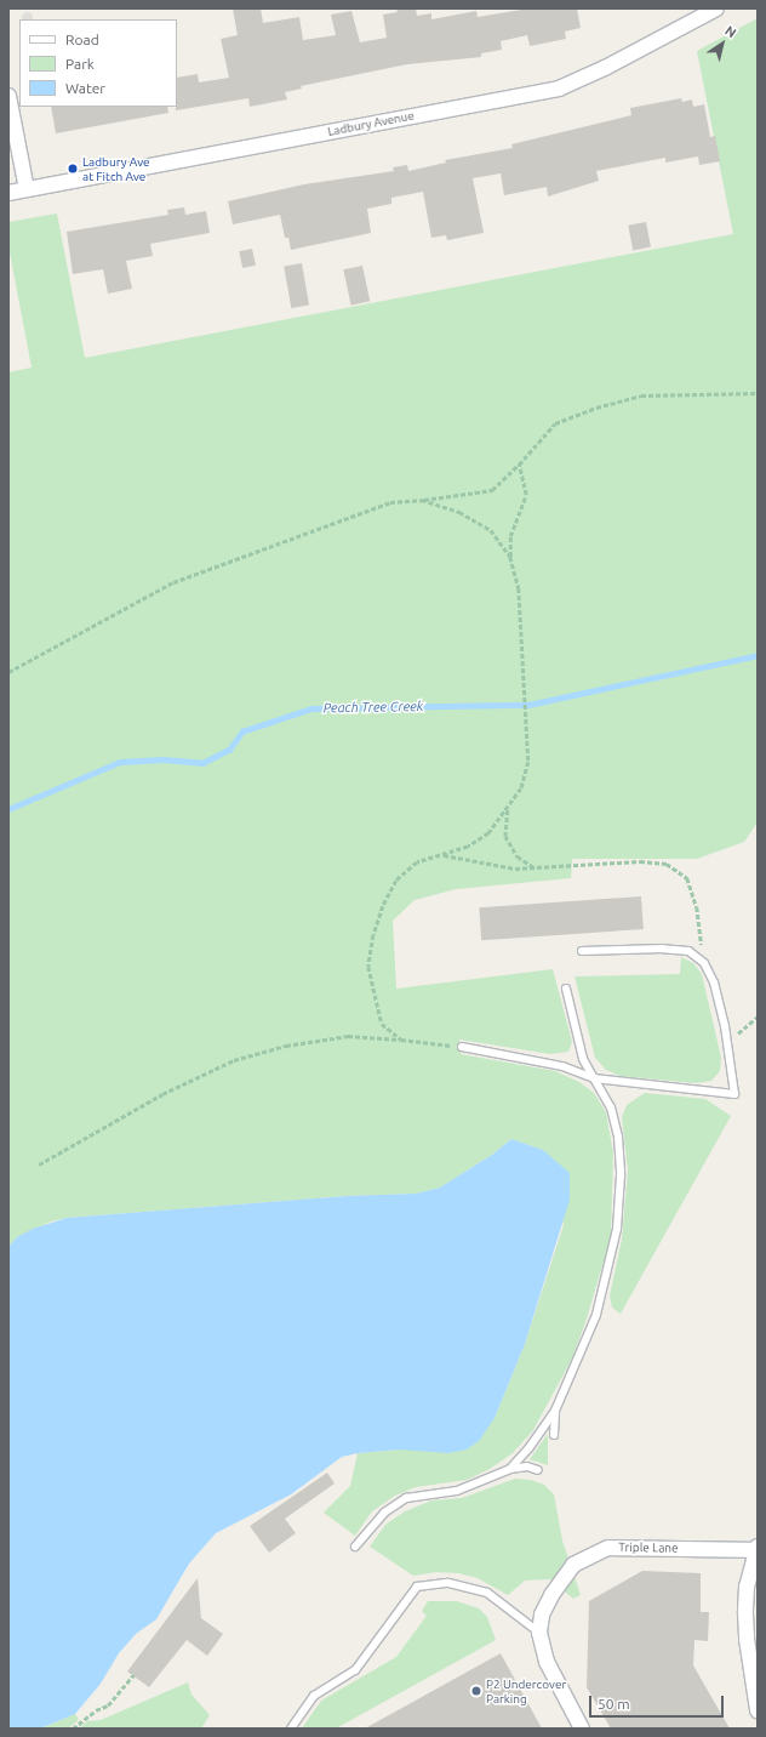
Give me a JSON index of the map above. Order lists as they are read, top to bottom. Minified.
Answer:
{"streets":{"street":["Ladbury Avenue","Triple Lane"]},"water":["Peach Tree Creek"],"places":["Ladbury Ave at Fitch Ave","P2 Undercover Parking"],"legend":["Road","Park","Water"],"scale_bar":"50 m","north":"top right"}
